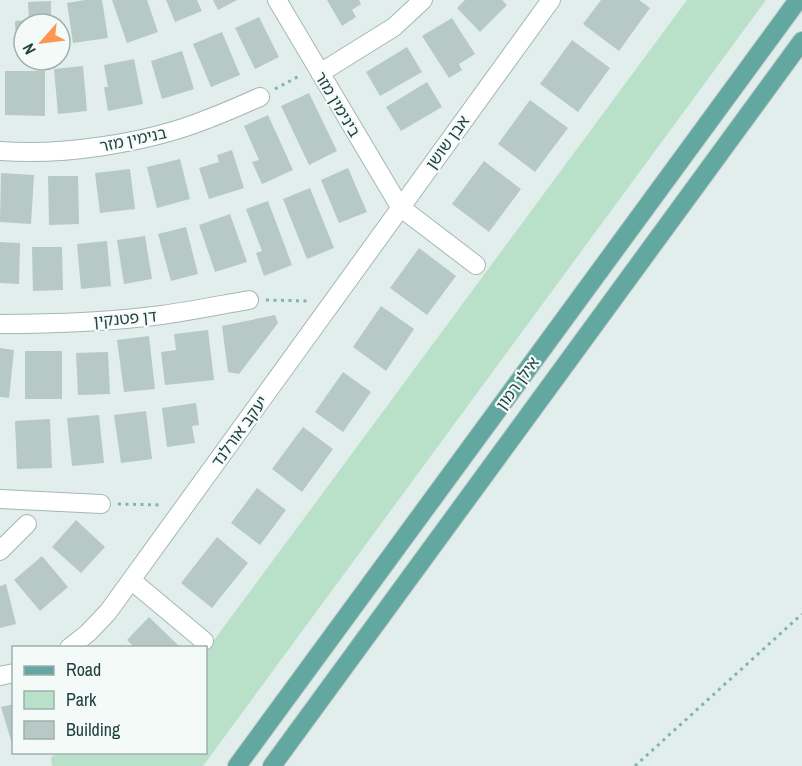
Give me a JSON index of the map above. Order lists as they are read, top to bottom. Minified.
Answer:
{"streets":{"main road":["אילן רמון"],"street":["בינימין מזר","בנימין מזר","אבן שושן","דן פטנקין","יעקב אורלנד"]},"crossings":[["בינימין מזר","אבן שושן"],["בינימין מזר","יעקב אורלנד"],["אבן שושן","יעקב אורלנד"]],"legend":["Road","Park","Building"],"north":"bottom left"}
